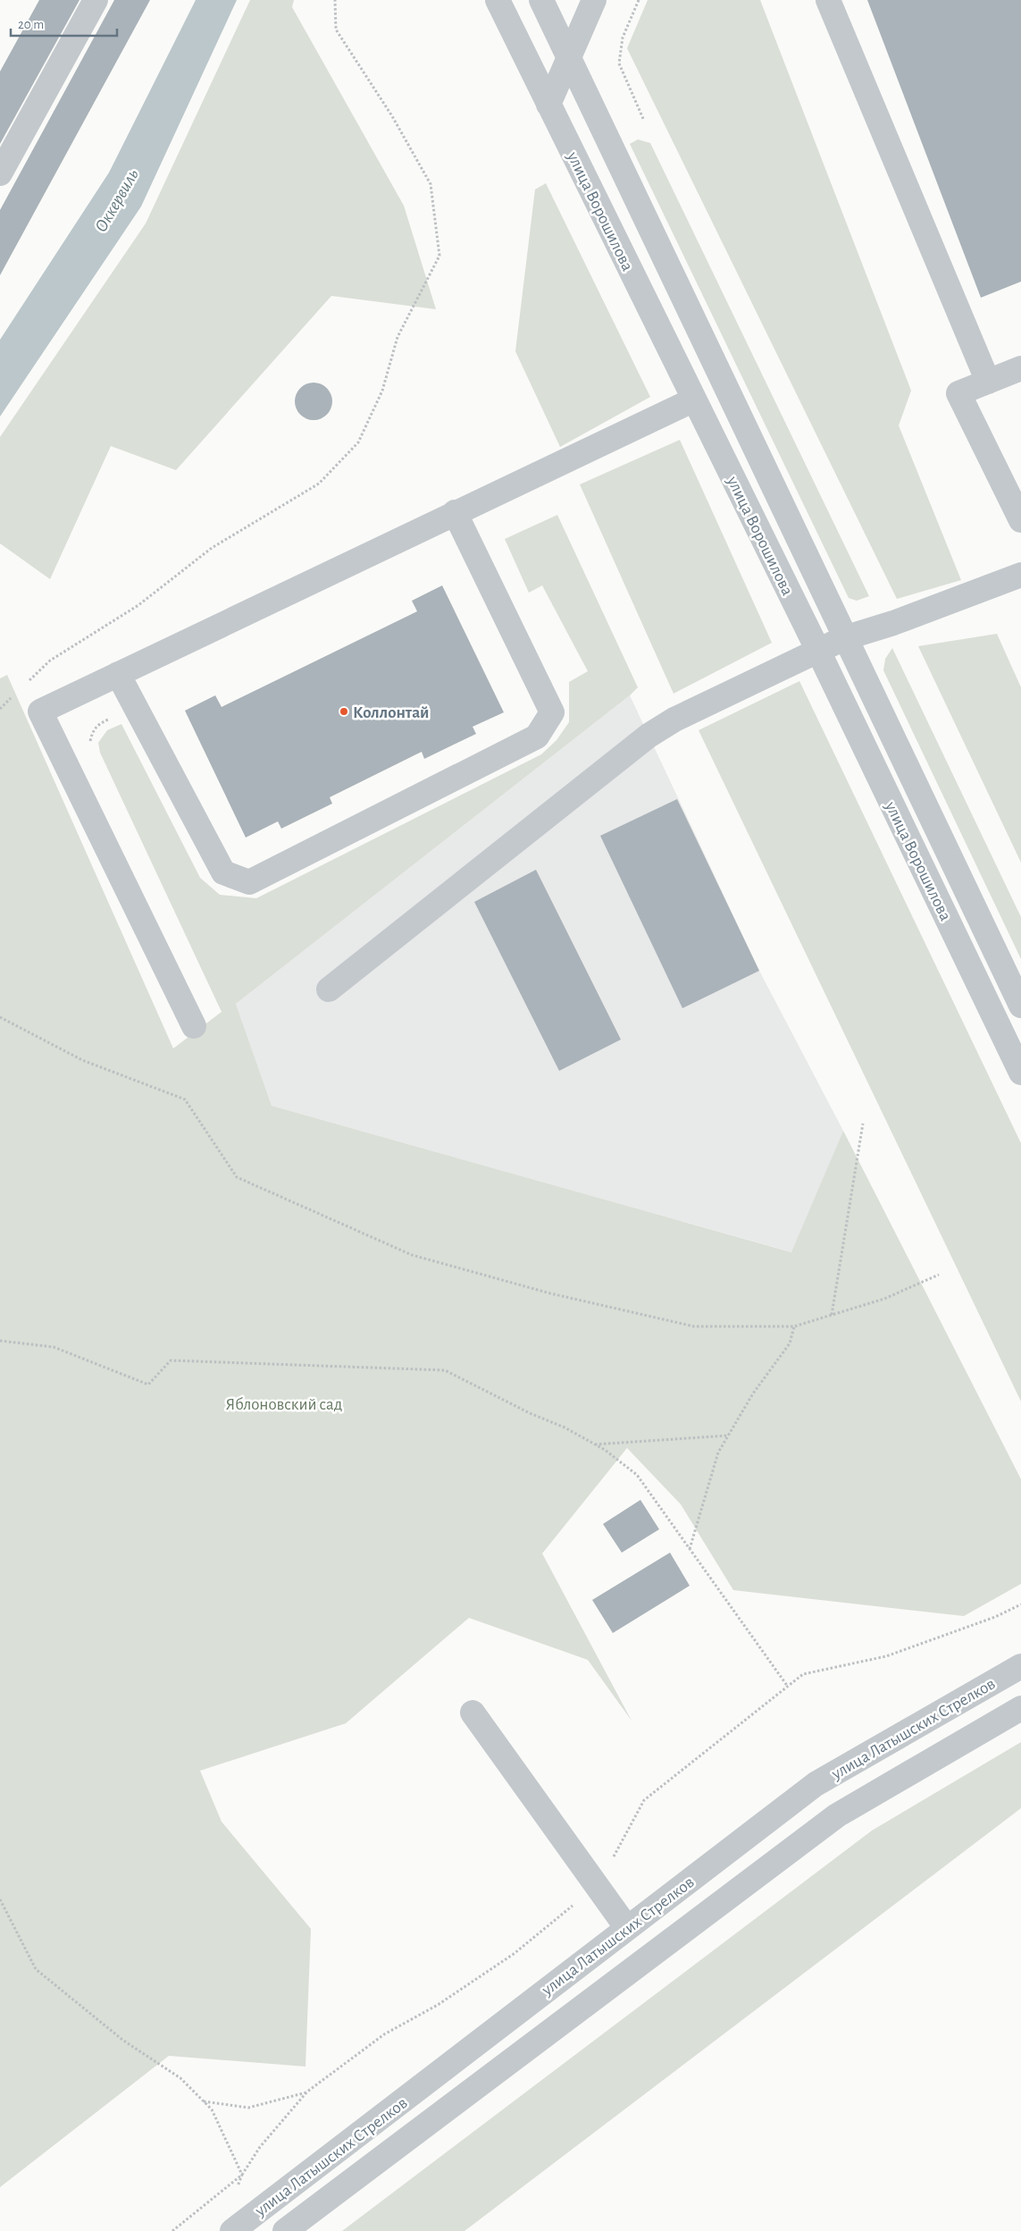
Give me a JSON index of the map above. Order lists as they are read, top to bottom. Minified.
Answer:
{"streets":{"street":["улица Ворошилова","улица Латышских Стрелков"]},"water":["Оккервиль"],"parks":["Яблоновский сад"],"places":["Коллонтай"],"scale_bar":"20 m"}
